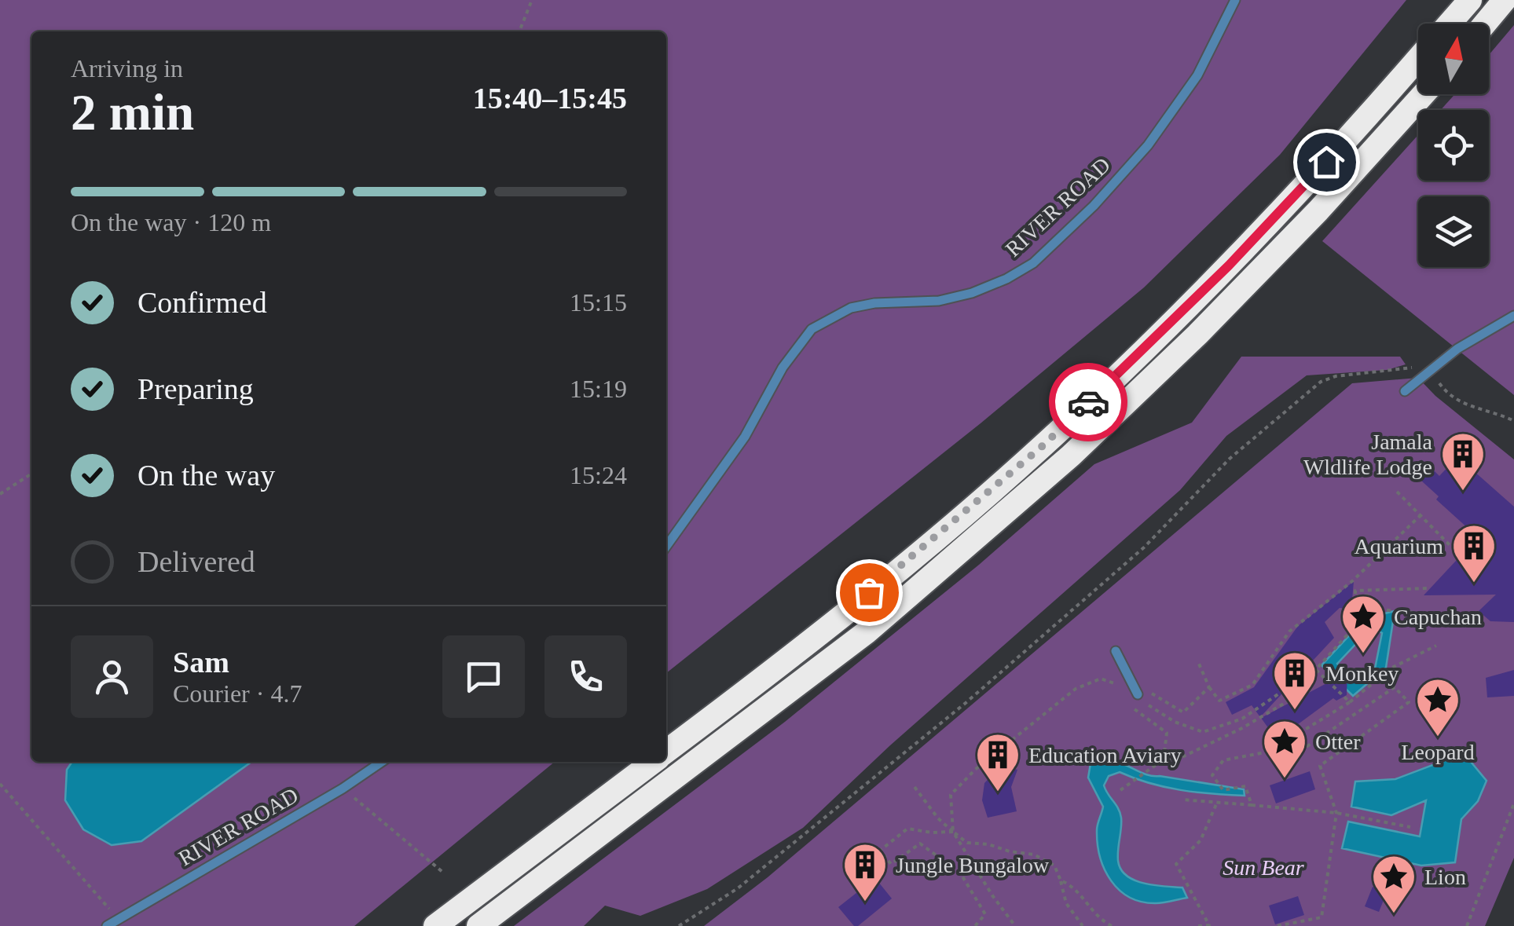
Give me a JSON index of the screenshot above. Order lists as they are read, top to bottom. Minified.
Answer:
{"streets":{"lane":["RIVER ROAD"]},"parks":["Sun Bear"],"places":{"building":["Jamala Wldlife Lodge","Aquarium","Monkey","Education Aviary","Jungle Bungalow"],"place":["Capuchan","Leopard","Otter","Lion"]},"north":"top","page":{"heading":["2 min","Arriving in","15:40–15:45"],"panel":["Sam","Courier · 4.7"],"bar":"On the way · 120 m","list":[["Confirmed","15:15"],["Preparing","15:19"],["On the way","15:24"],"Delivered"]}}
